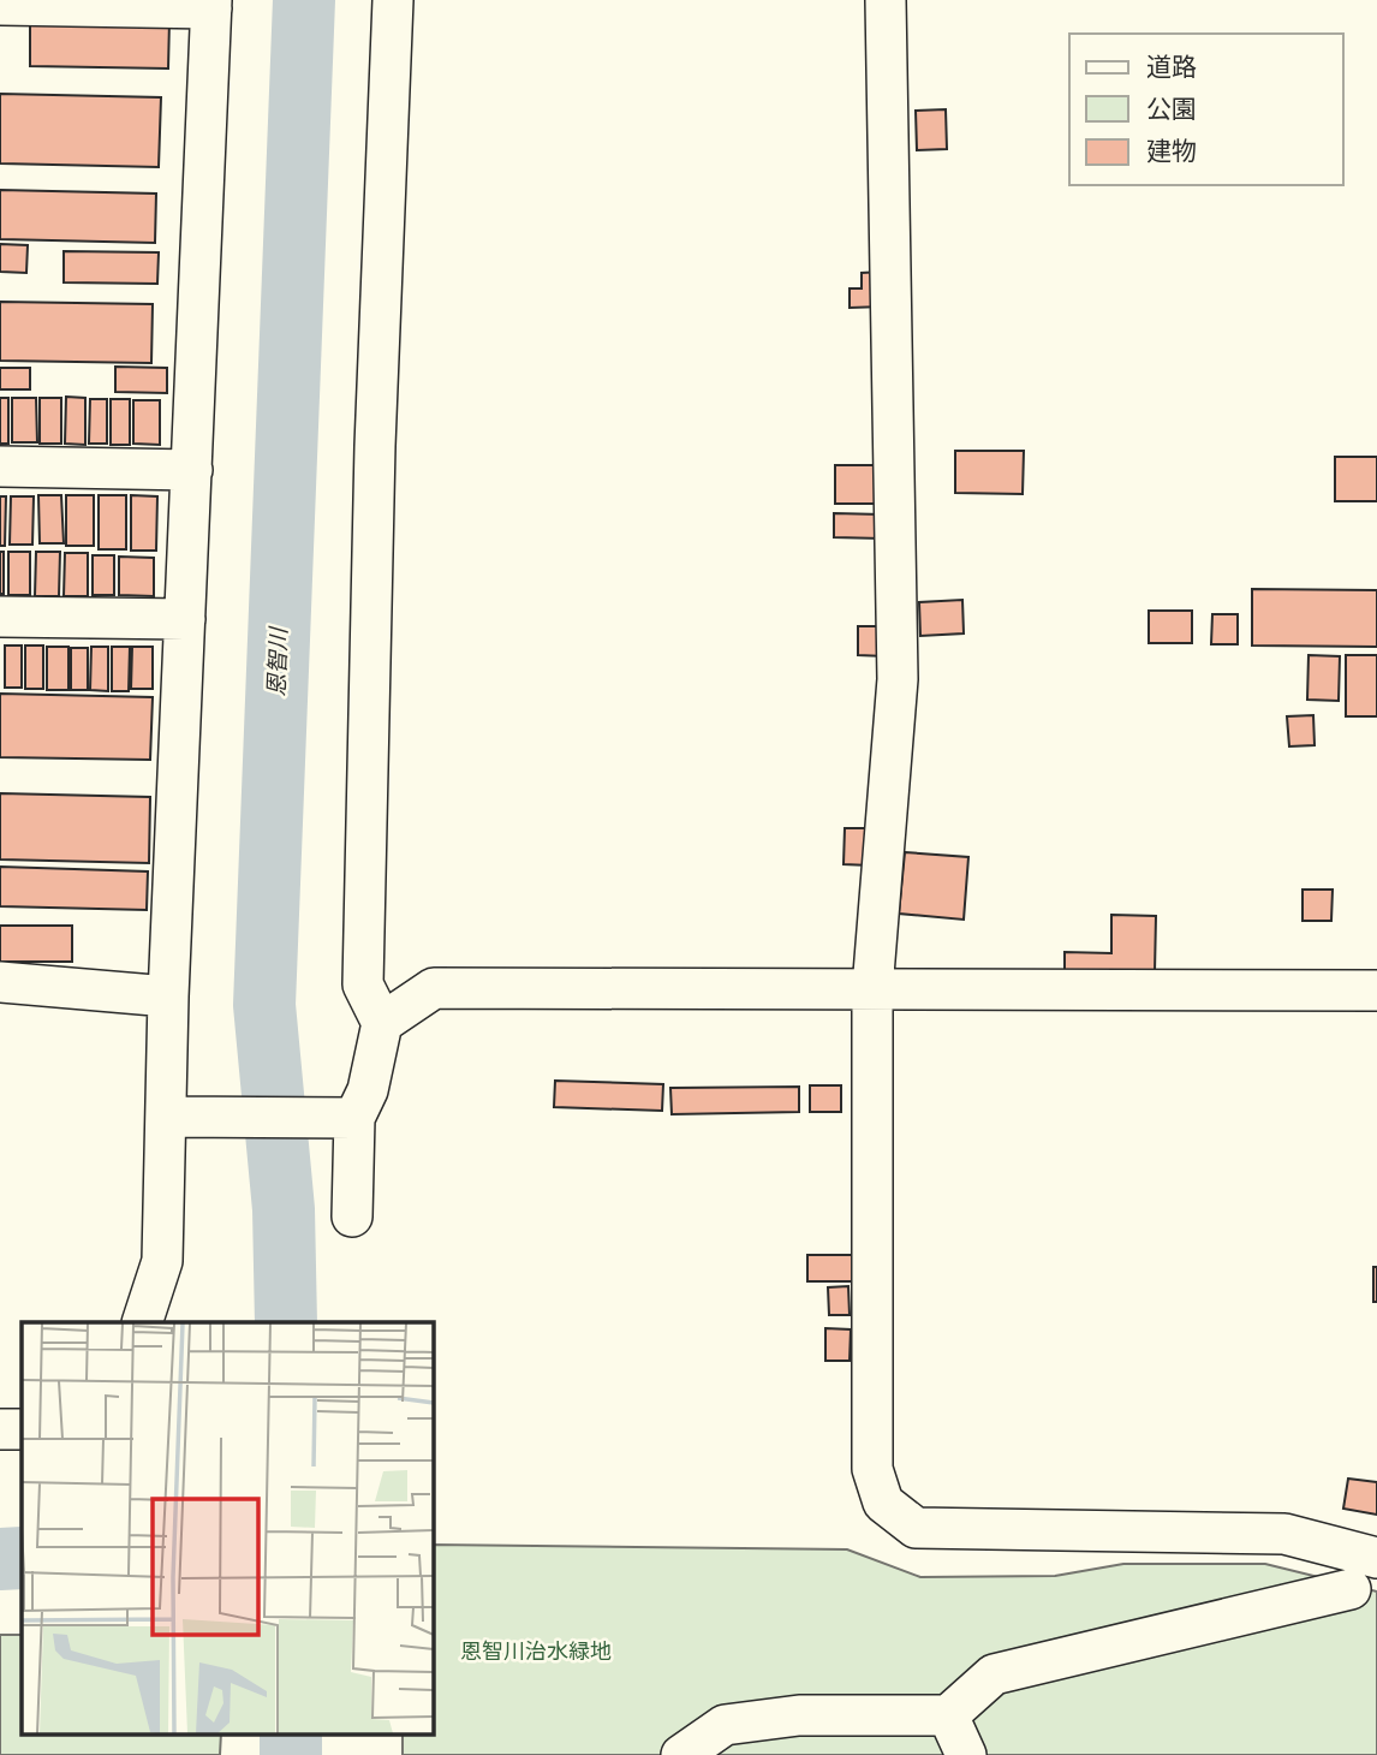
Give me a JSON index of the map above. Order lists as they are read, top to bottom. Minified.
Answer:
{"water":["恩智川"],"parks":["恩智川治水緑地"],"legend":["道路","公園","建物"]}
